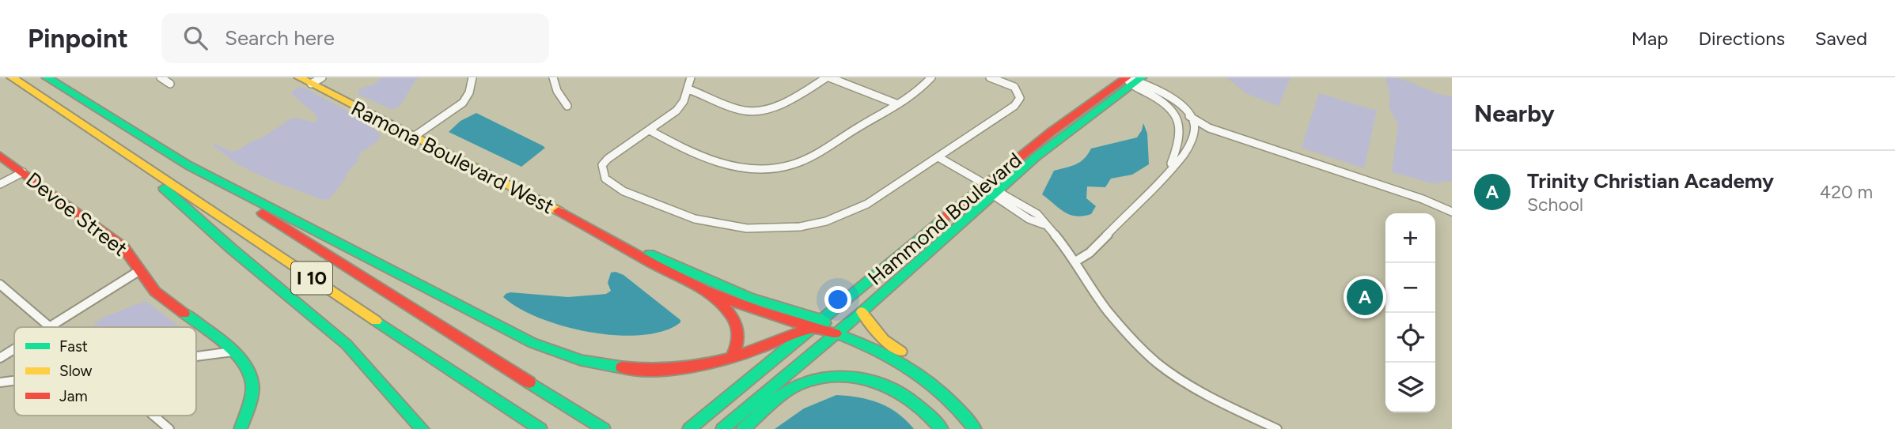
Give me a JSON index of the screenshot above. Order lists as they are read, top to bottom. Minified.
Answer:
{"streets":{"main road":["Ramona Boulevard West","Devoe Street","Hammond Boulevard","I 10"]},"crossings":[["Ramona Boulevard West","Hammond Boulevard"]],"legend":["Fast","Slow","Jam"],"page":{"header":"Pinpoint","search":"Search here","nav":["Map","Directions","Saved"],"heading":"Nearby","list":[{"mark":"A","name":"Trinity Christian Academy","note":"School","value":"420 m"}],"map_buttons":["+","−"],"pins":"A"}}
